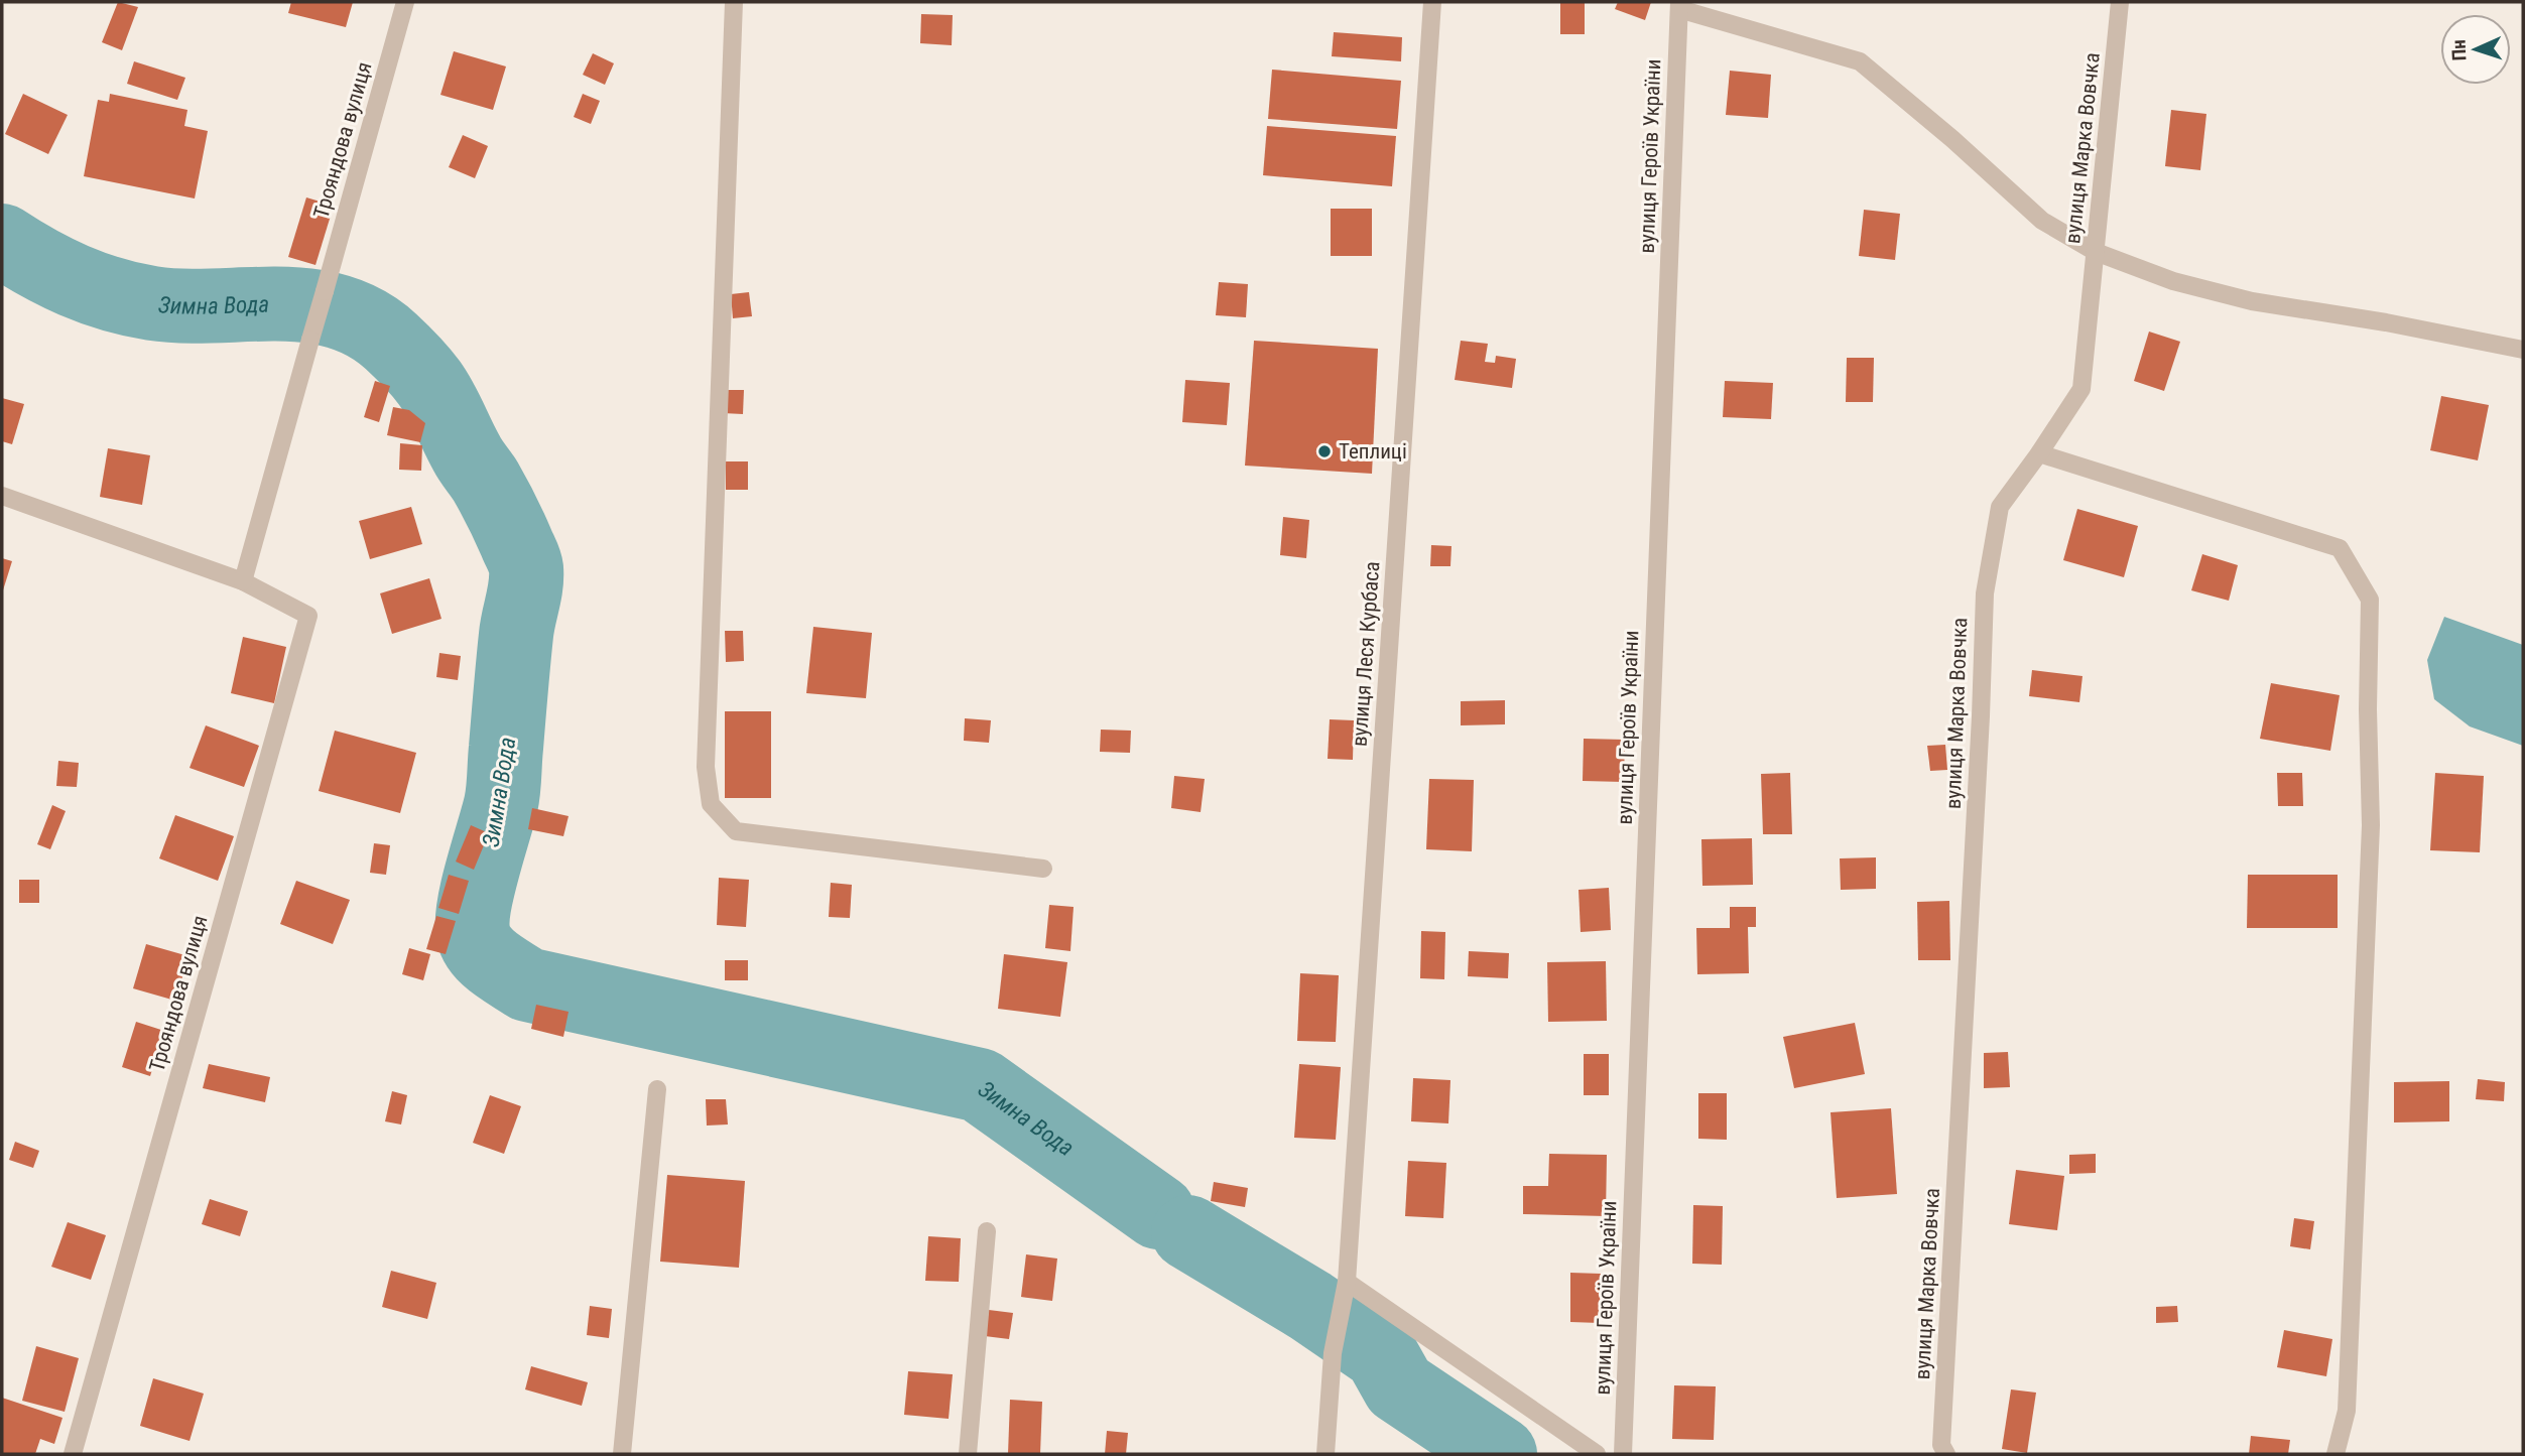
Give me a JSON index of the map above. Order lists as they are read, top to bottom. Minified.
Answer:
{"streets":{"street":["Трояндова вулиця","вулиця Марка Вовчка","вулиця Героїв України","вулиця Леся Курбаса"]},"water":["Зимна Вода"],"places":["Теплиці"],"north":"left"}
